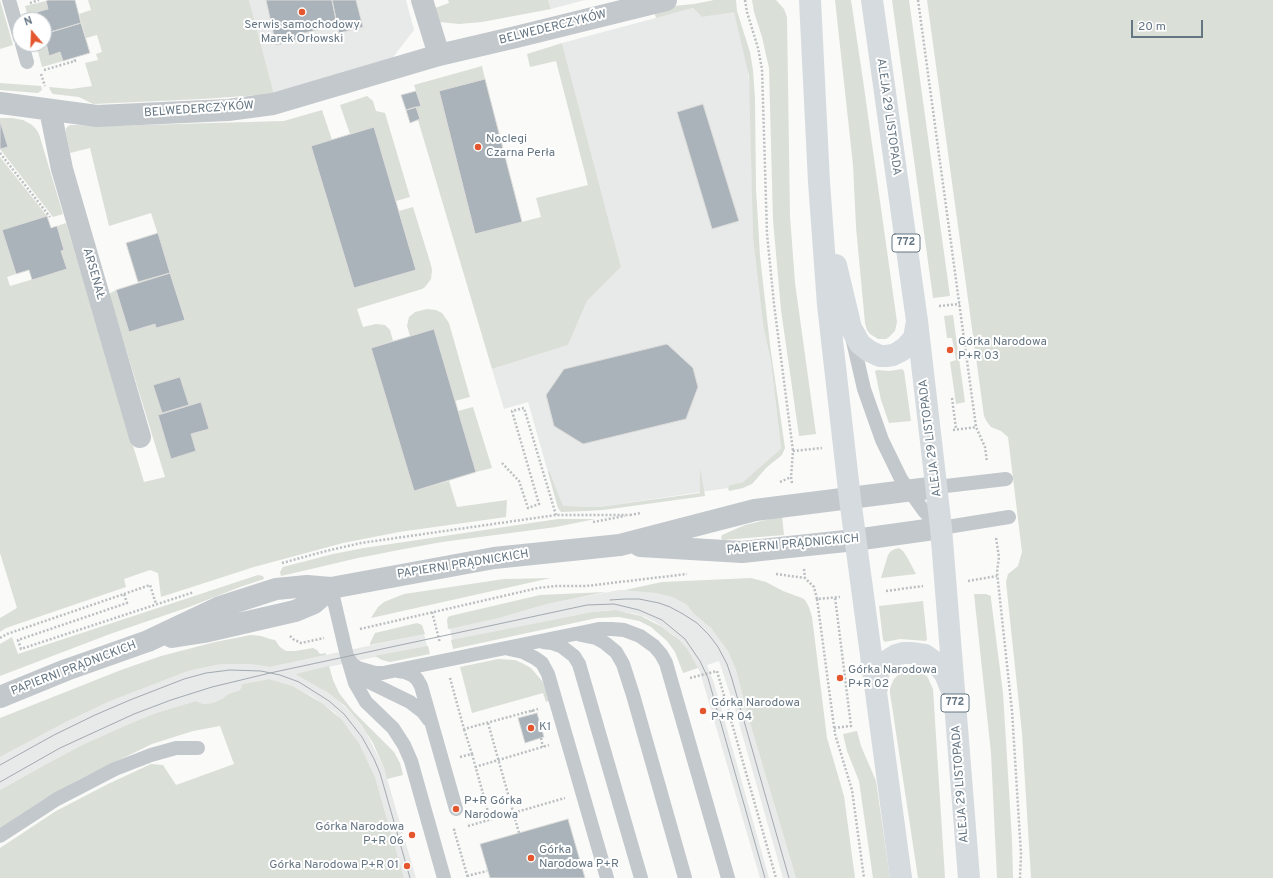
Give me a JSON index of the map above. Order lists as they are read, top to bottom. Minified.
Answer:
{"streets":{"main road":["ALEJA 29 LISTOPADA","772"],"street":["BELWEDERCZYKÓW","ARSENAŁ","PAPIERNI PRĄDNICKICH"]},"crossings":[["BELWEDERCZYKÓW","ARSENAŁ"],["ALEJA 29 LISTOPADA","PAPIERNI PRĄDNICKICH"]],"places":["Serwis samochodowy Marek Orłowski","Noclegi Czarna Perła","Górka Narodowa P+R 03","Górka Narodowa P+R 02","Górka Narodowa P+R 04","K1","P+R Górka Narodowa","Górka Narodowa P+R 06","Górka Narodowa P+R","Górka Narodowa P+R 01"],"scale_bar":"20 m","north":"top"}
